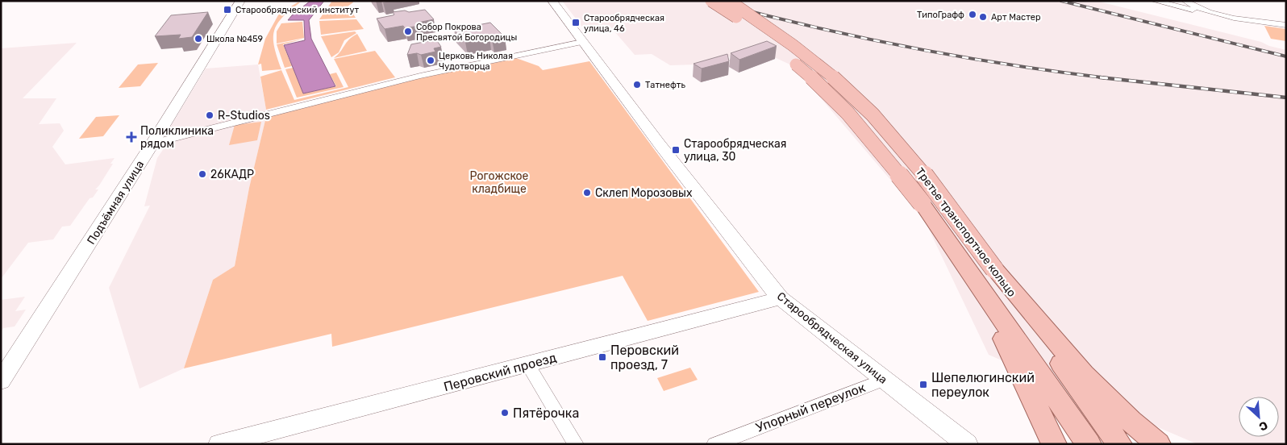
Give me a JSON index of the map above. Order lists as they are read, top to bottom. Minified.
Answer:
{"streets":{"main road":["Третье транспортное кольцо"],"street":["Подъёмная улица","Старообрядческая улица","Перовский проезд","Упорный переулок"]},"crossings":[["Старообрядческая улица","Перовский проезд"],["Старообрядческая улица","Упорный переулок"]],"parks":["Рогожское кладбище"],"places":{"transit":["Старообрядческий институт","Старообрядческая улица, 46","Старообрядческая улица, 30","Перовский проезд, 7","Шепелюгинский переулок"],"other":["ТипоГрафф","Арт Мастер","Собор Покрова Пресвятой Богородицы","Школа №459","Церковь Николая Чудотворца","Татнефть","R-Studios","26КАДР","Склеп Морозовых","Пятёрочка"],"health":["Поликлиника рядом"]},"north":"bottom right"}
